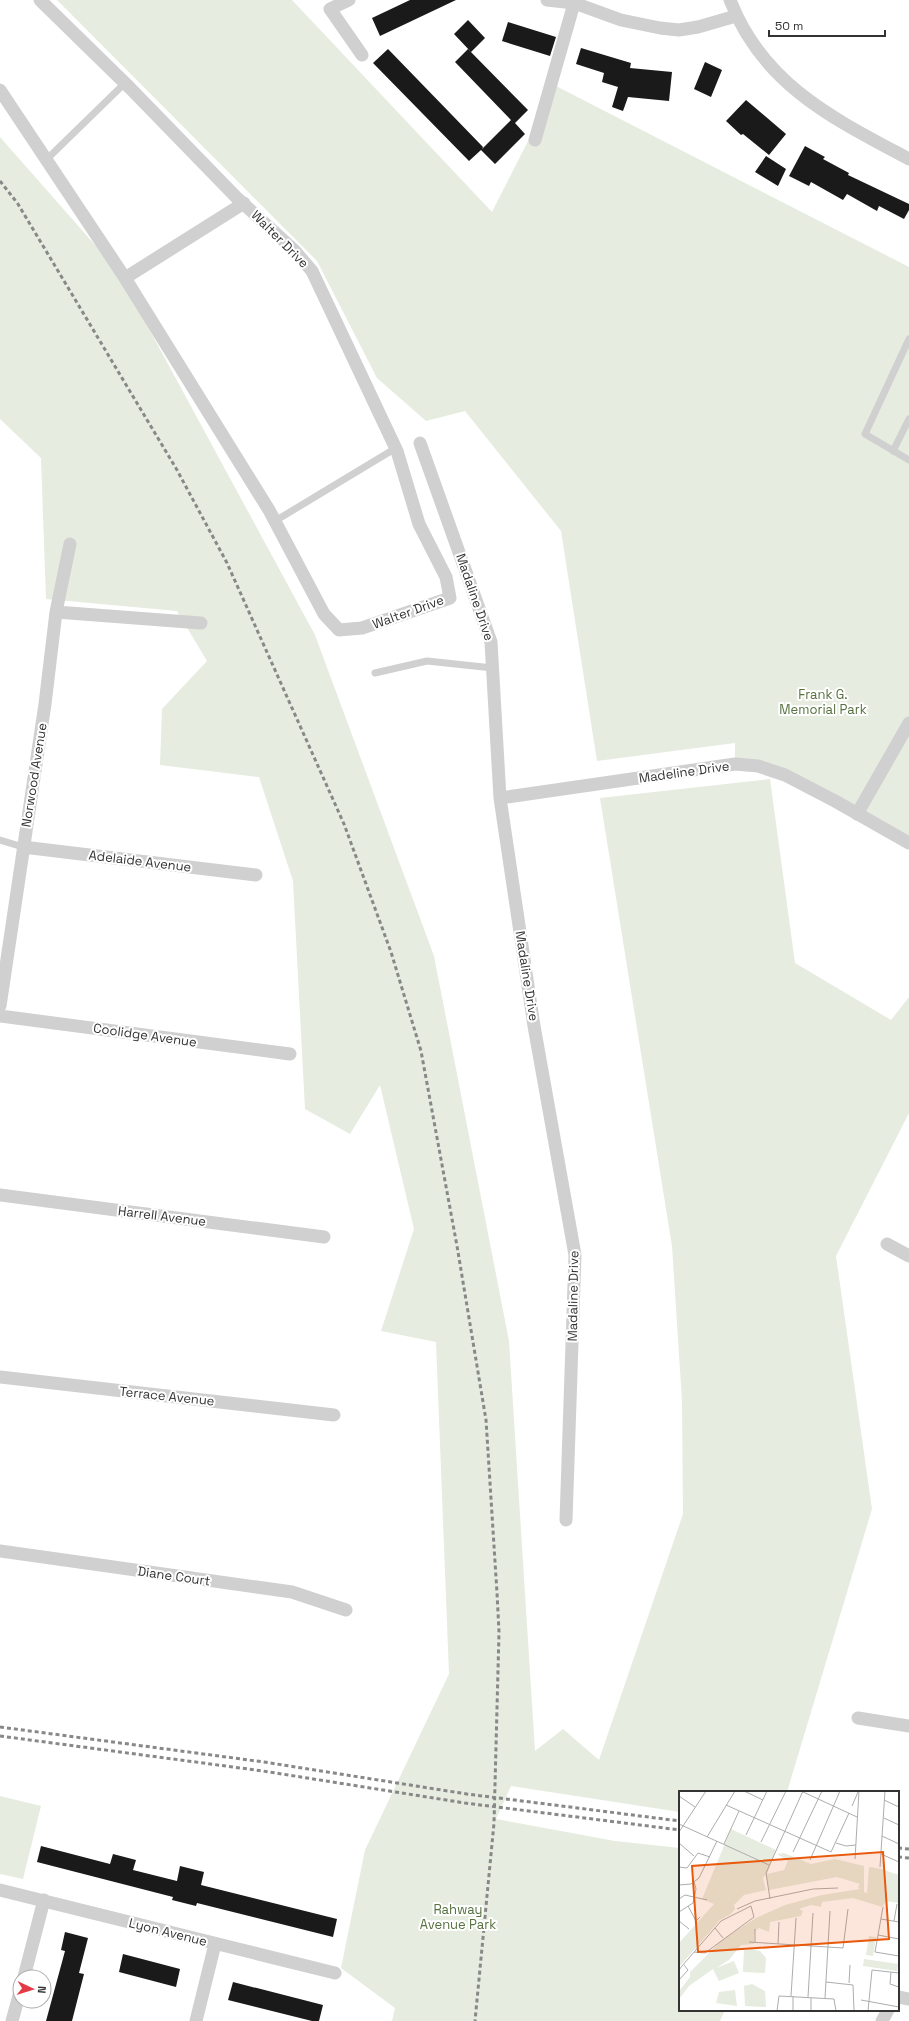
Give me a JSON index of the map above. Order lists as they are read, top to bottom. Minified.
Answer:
{"streets":{"street":["Walter Drive","Madaline Drive","Madeline Drive","Norwood Avenue","Adelaide Avenue","Coolidge Avenue","Harrell Avenue","Terrace Avenue","Diane Court","Lyon Avenue"]},"crossings":[["Madaline Drive","Madeline Drive"],["Norwood Avenue","Adelaide Avenue"]],"parks":["Frank G. Memorial Park","Rahway Avenue Park"],"scale_bar":"50 m","north":"right"}
